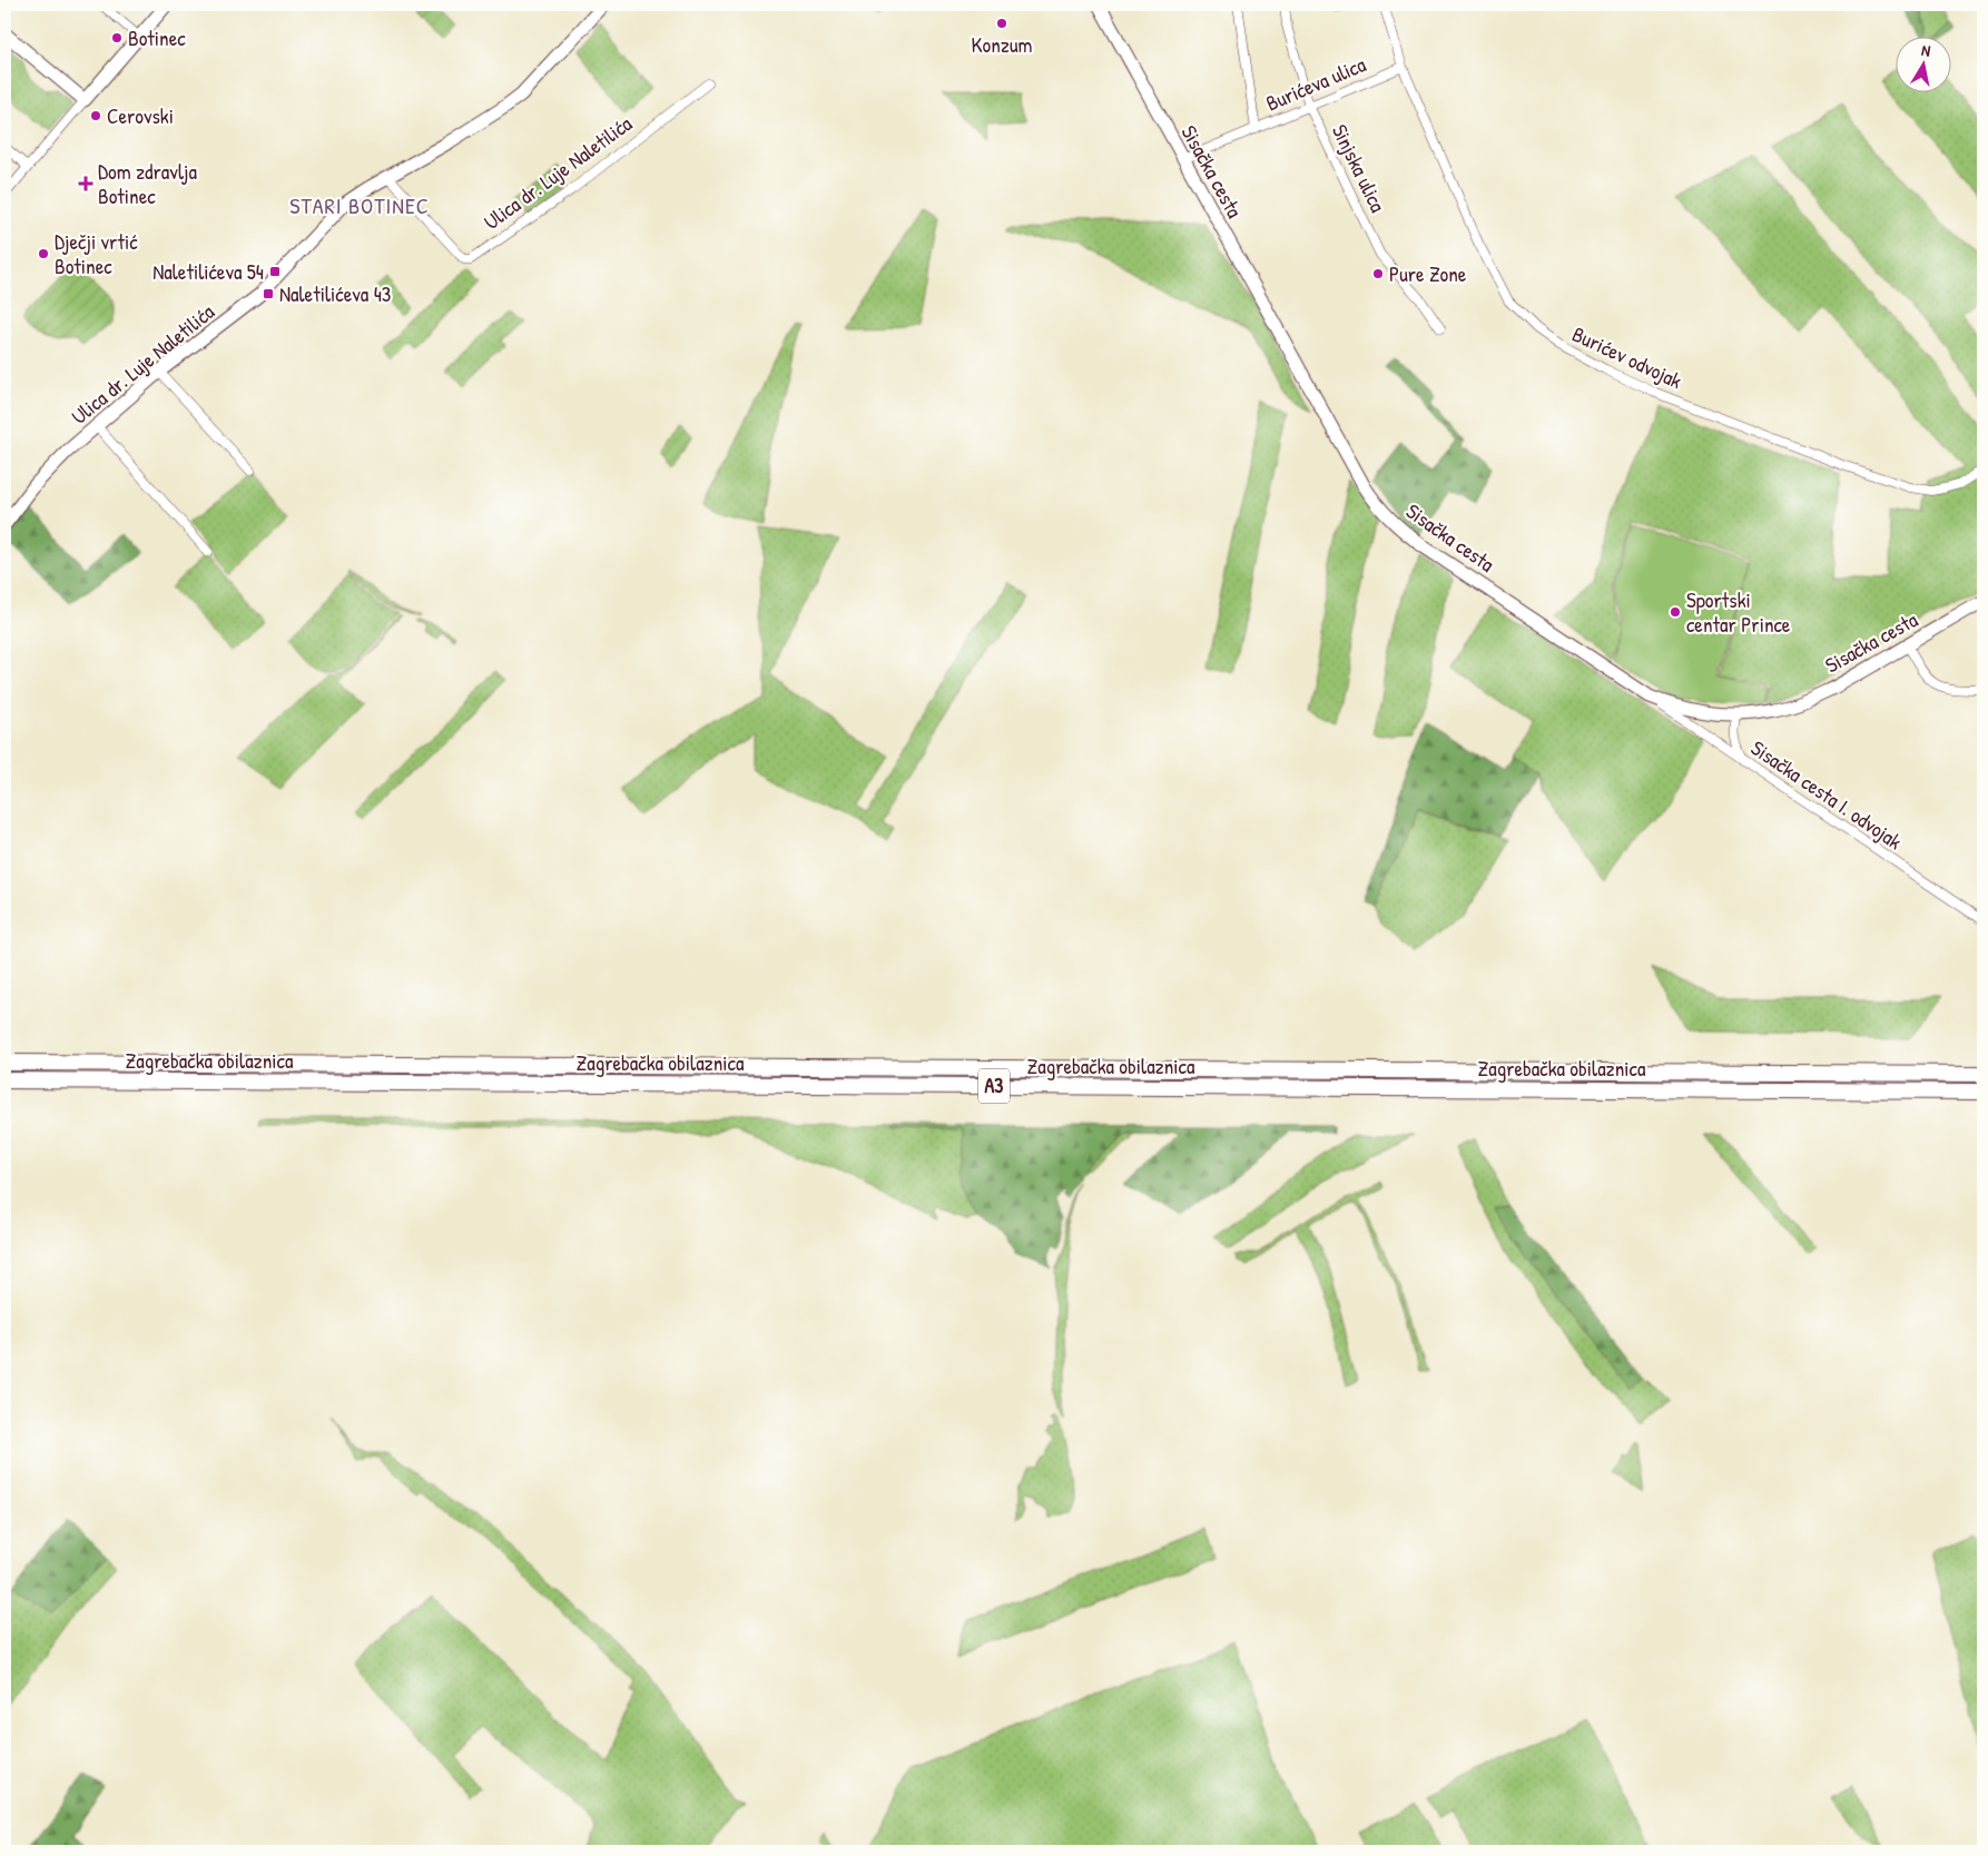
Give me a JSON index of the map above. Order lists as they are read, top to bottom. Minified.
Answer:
{"streets":{"highway":["Zagrebačka obilaznica","A3"],"main road":["Sisačka cesta","Ulica dr. Luje Naletilića"],"street":["Burićeva ulica","Sinjska ulica","Burićev odvojak","Sisačka cesta I. odvojak"]},"crossings":[["Burićeva ulica","Sinjska ulica"],["Burićeva ulica","Sisačka cesta"],["Burićeva ulica","Burićev odvojak"],["Sisačka cesta","Sisačka cesta I. odvojak"]],"districts":["STARI BOTINEC"],"places":{"other":["Konzum","Botinec","Cerovski","Dječji vrtić Botinec","Pure Zone","Sportski centar Prince"],"health":["Dom zdravlja Botinec"],"transit":["Naletilićeva 54","Naletilićeva 43"]},"north":"top"}
